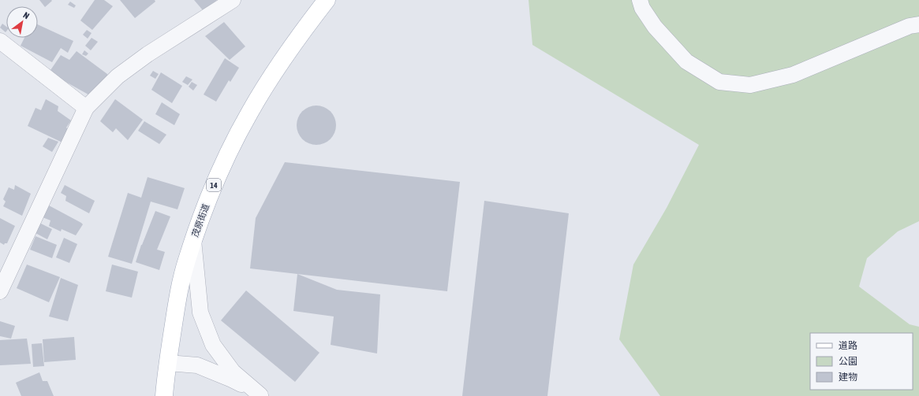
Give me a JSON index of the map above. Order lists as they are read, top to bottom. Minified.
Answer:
{"streets":{"main road":["14","茂原街道"]},"legend":["道路","公園","建物"],"north":"top right"}
